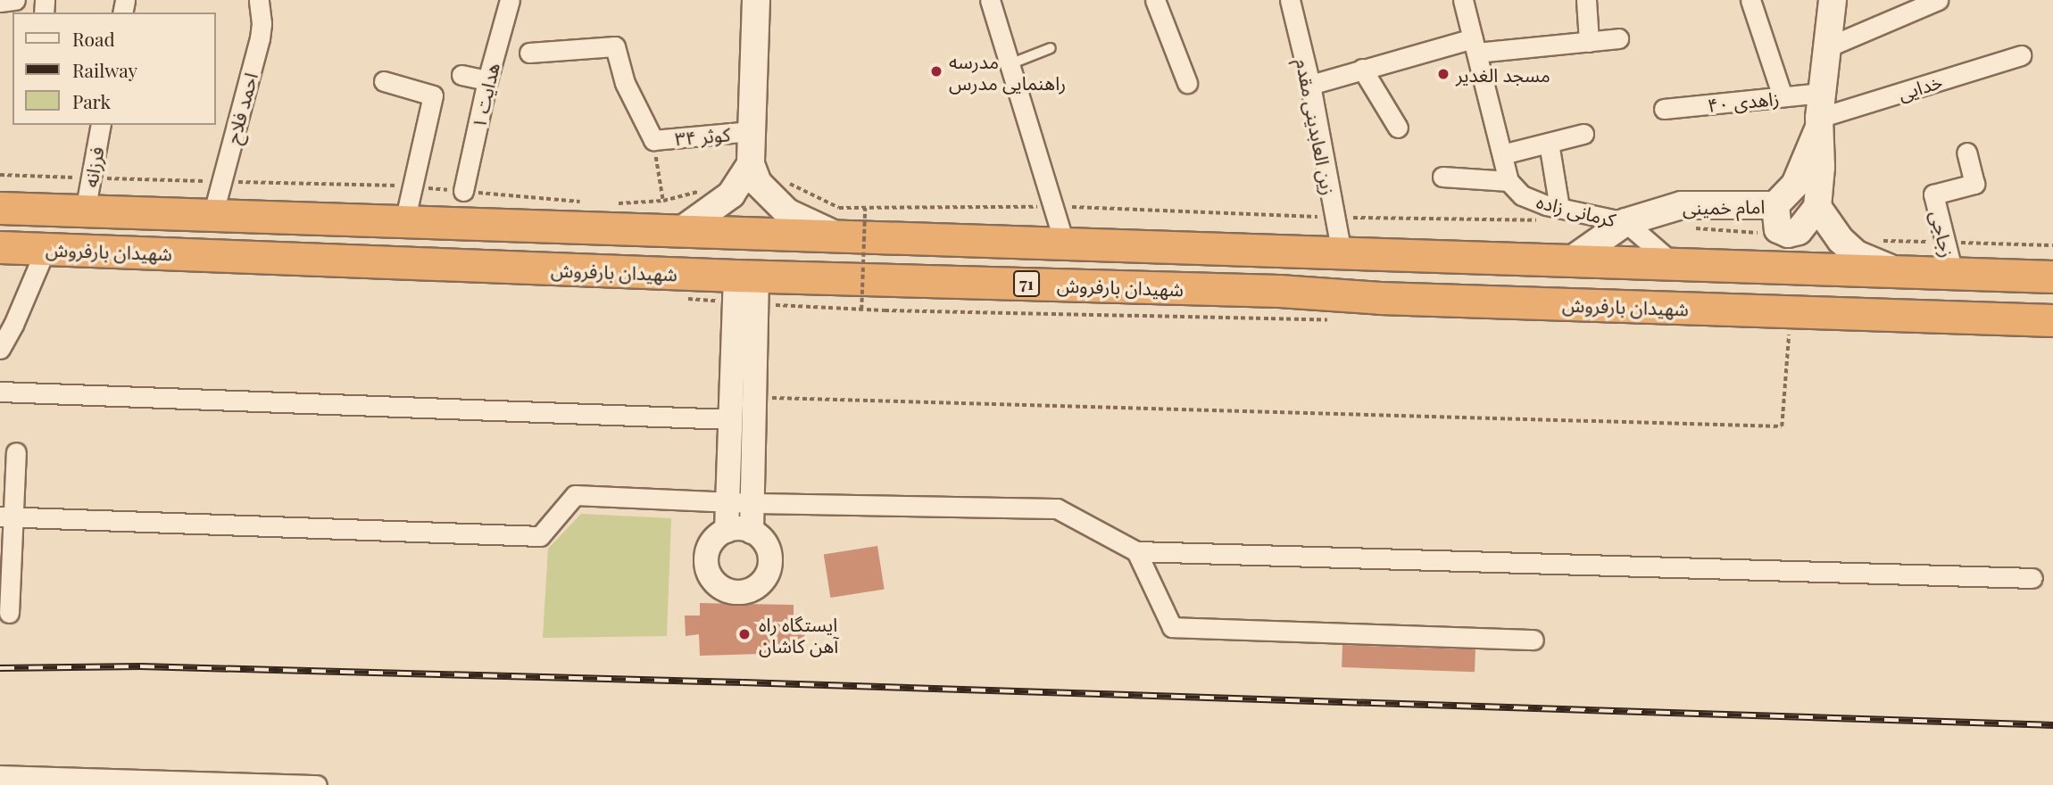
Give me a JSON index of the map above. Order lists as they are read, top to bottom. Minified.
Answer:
{"streets":{"highway":["شهیدان بارفروش","71"],"main road":["امام خمینی"],"street":["خدایی","هدایت ۱","زاهدی ۴۰","احمد فلاح","زین العابدینی مقدم","کوثر ۳۴","فرزانه","کرمانی زاده","زجاجی"]},"crossings":[["خدایی","زاهدی ۴۰"],["احمد فلاح","شهیدان بارفروش"],["زین العابدینی مقدم","شهیدان بارفروش"],["فرزانه","شهیدان بارفروش"],["امام خمینی","کرمانی زاده"],["امام خمینی","شهیدان بارفروش"],["کرمانی زاده","شهیدان بارفروش"],["زجاجی","شهیدان بارفروش"]],"places":["مدرسه راهنمایی مدرس","مسجد الغدیر","ایستگاه راه آهن کاشان"],"legend":["Road","Railway","Park"]}
